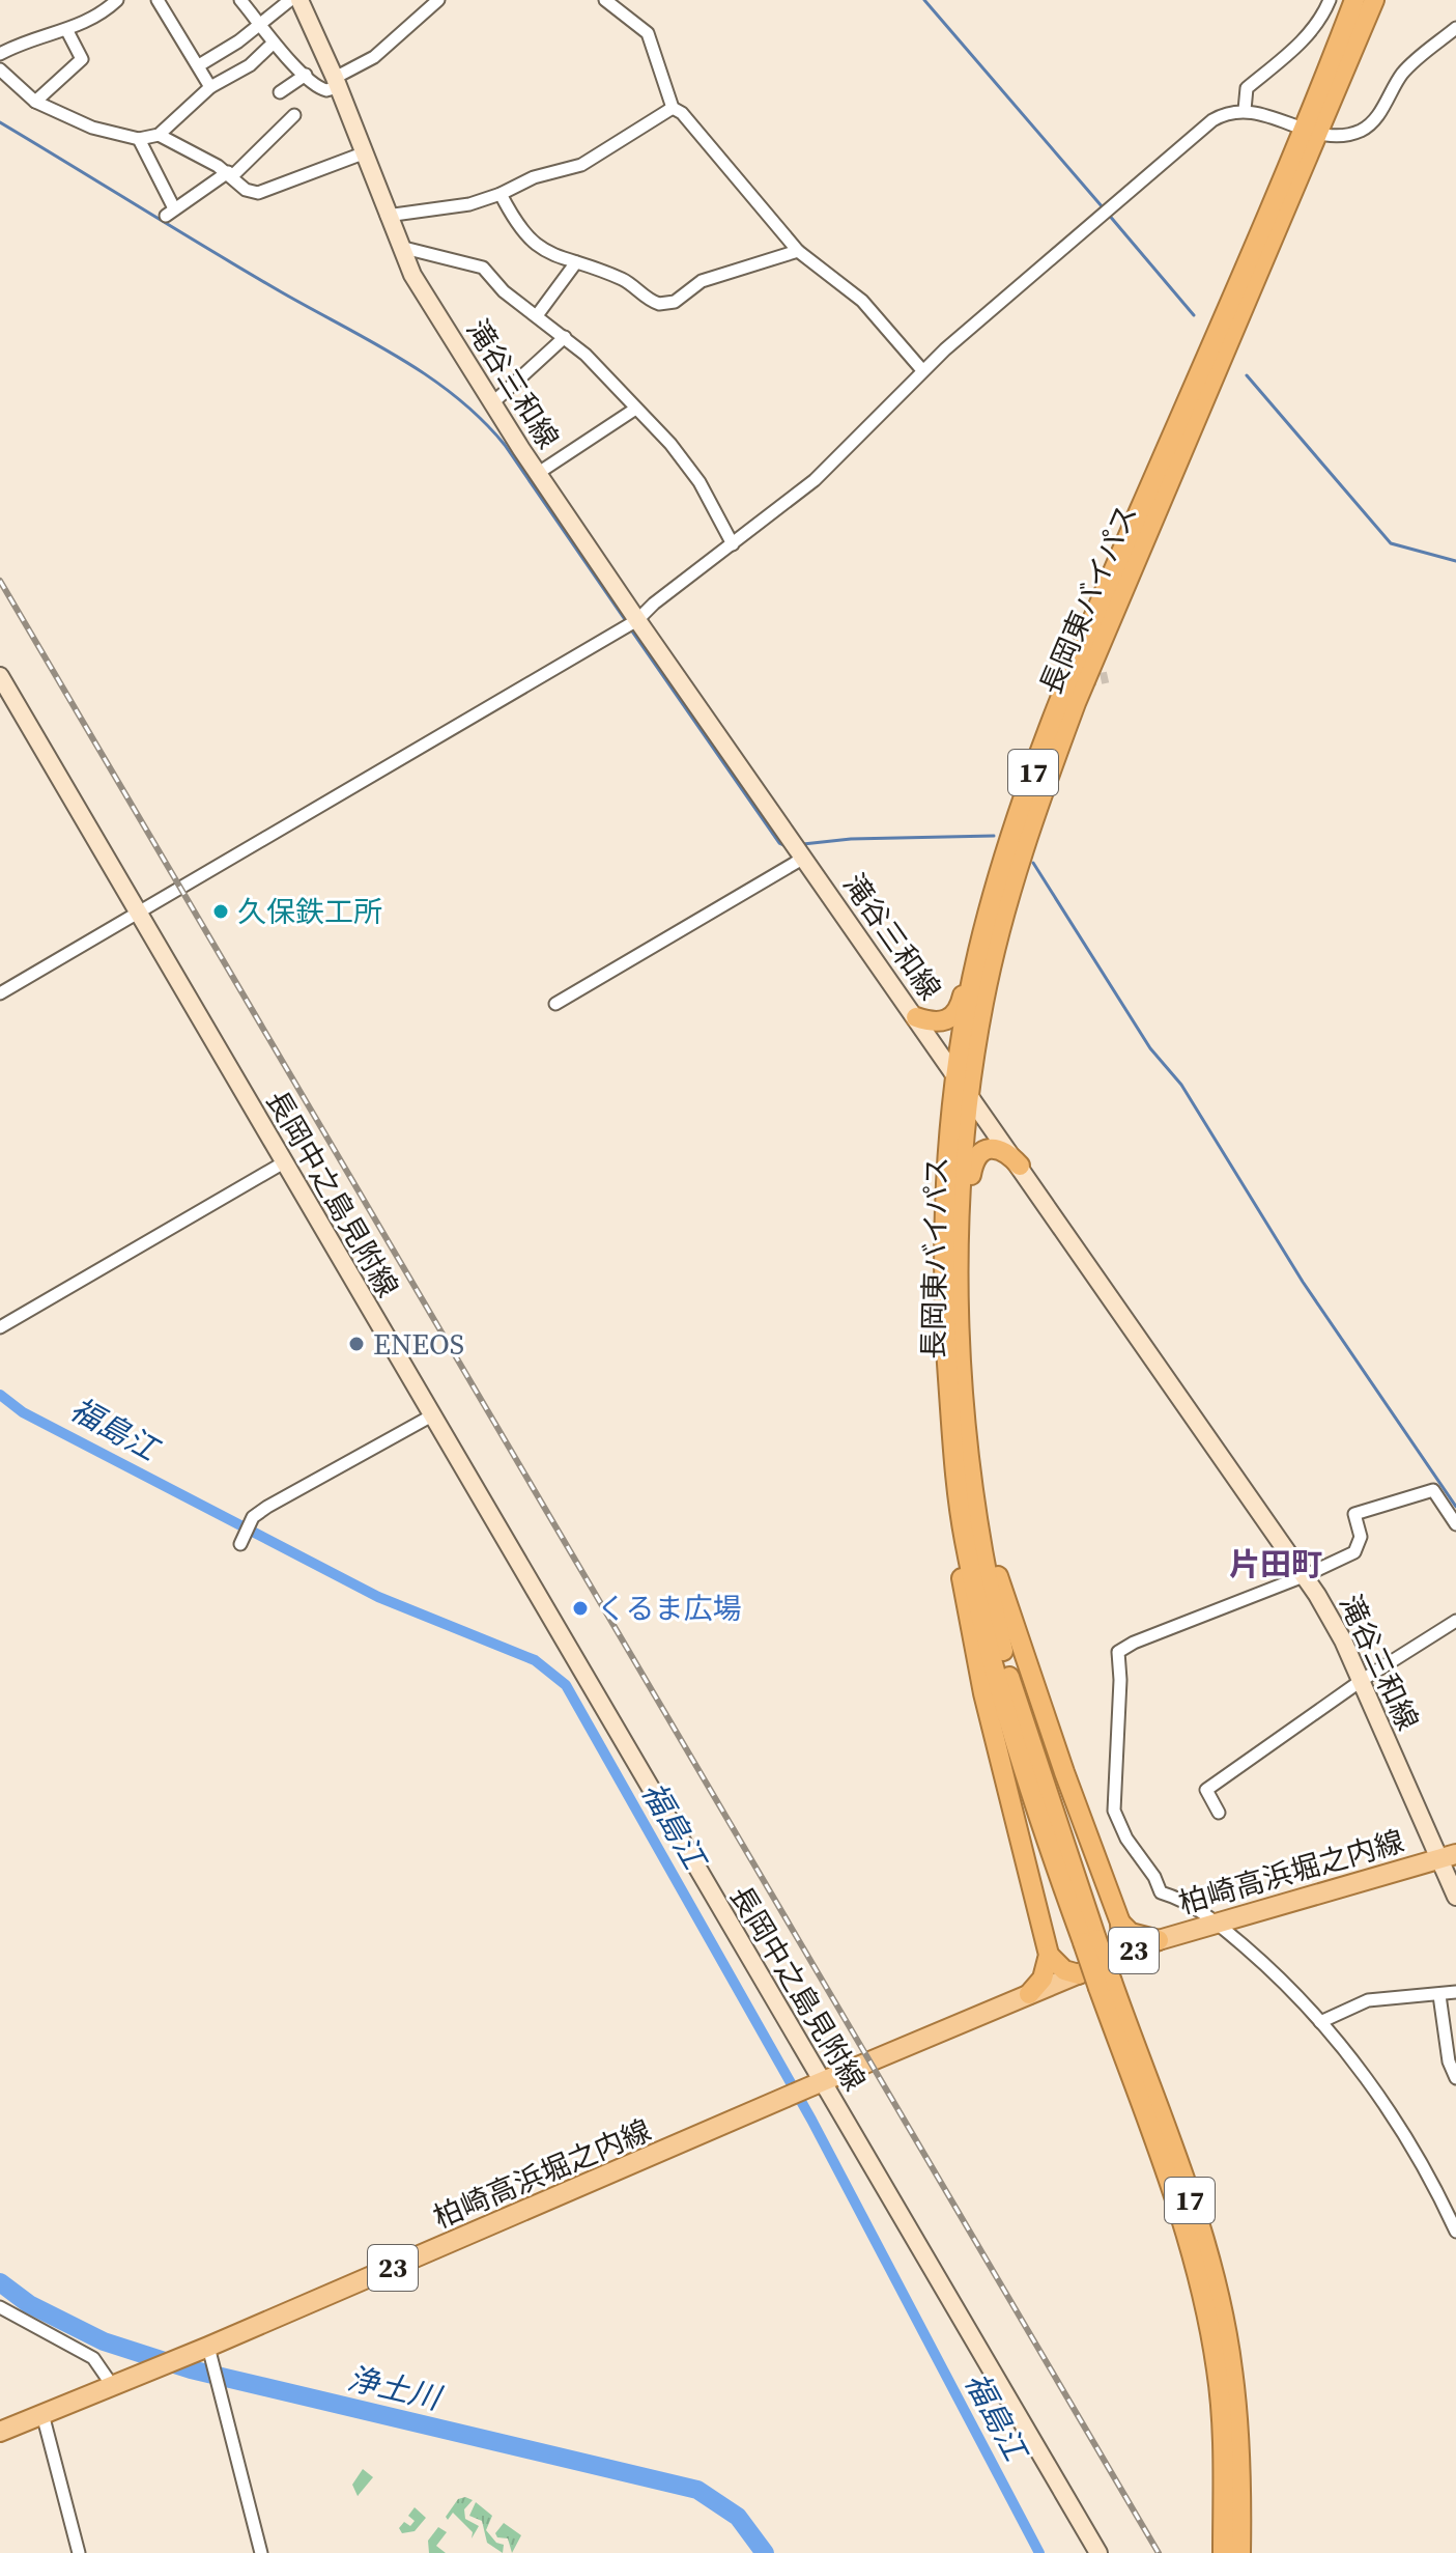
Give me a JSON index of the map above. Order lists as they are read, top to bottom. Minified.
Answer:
{"streets":{"highway":["長岡東バイパス","17"],"main road":["滝谷三和線","長岡中之島見附線","柏崎高浜堀之内線","23"]},"crossings":[["滝谷三和線","長岡東バイパス"],["滝谷三和線","柏崎高浜堀之内線"],["長岡東バイパス","17"],["長岡中之島見附線","柏崎高浜堀之内線"]],"districts":["片田町"],"water":["福島江","浄土川"],"places":["久保鉄工所","ENEOS","くるま広場"]}
